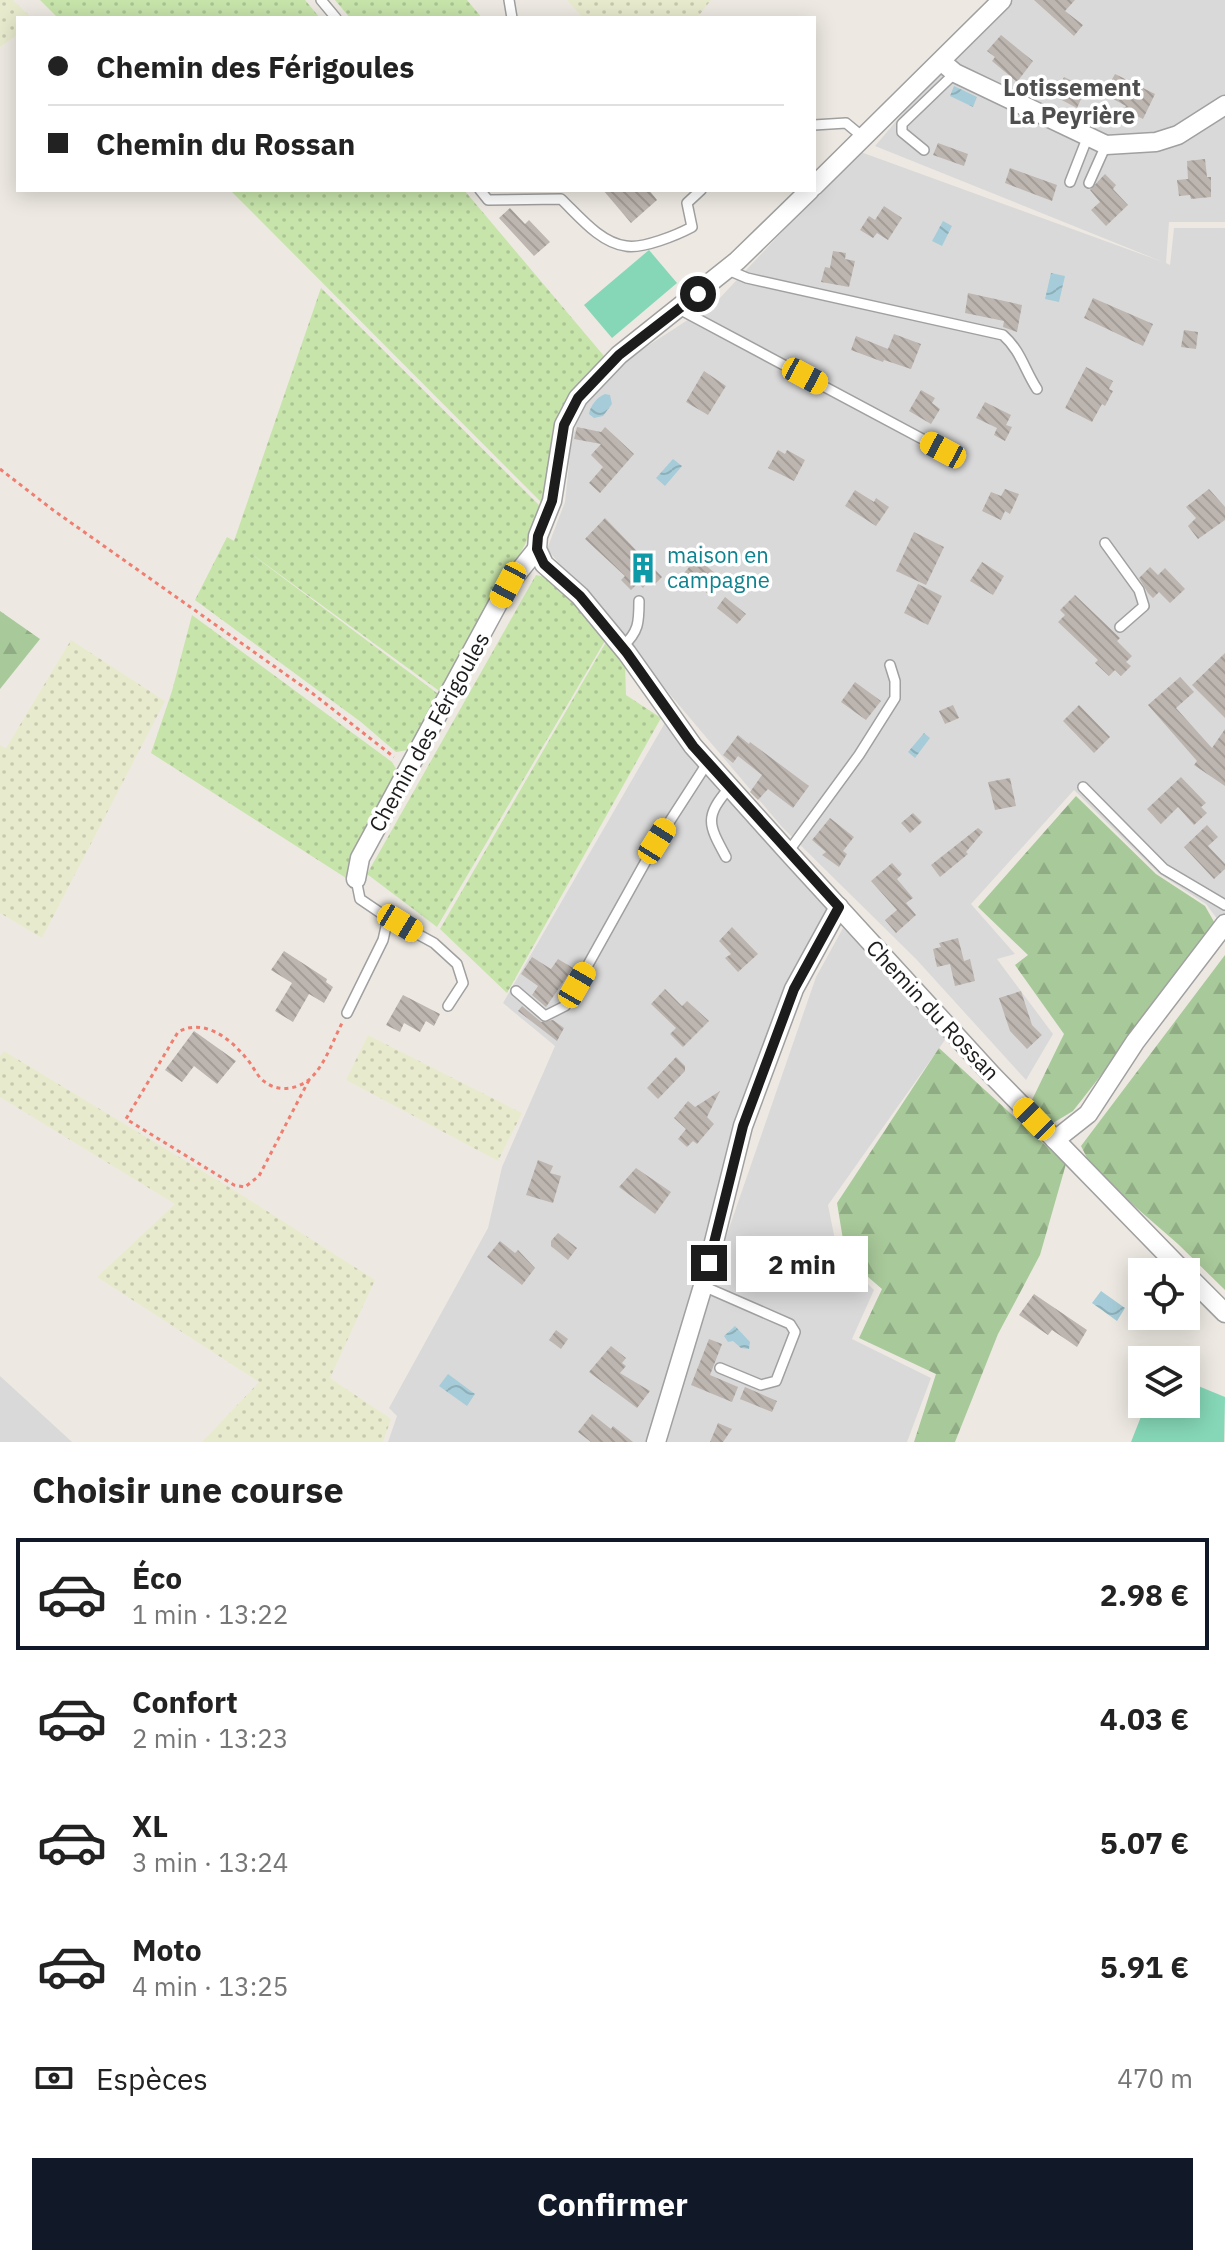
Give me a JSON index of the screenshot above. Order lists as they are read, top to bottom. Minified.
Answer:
{"streets":{"street":["Chemin des Férigoules","Chemin du Rossan"]},"districts":["Lotissement La Peyrière"],"places":{"building":["maison en campagne"]},"page":{"banner":["Chemin des Férigoules","Chemin du Rossan"],"bubble":"2 min","heading":"Choisir une course","list":[{"name":"Éco","note":"1 min · 13:22","value":"2.98 €"},{"name":"Confort","note":"2 min · 13:23","value":"4.03 €"},{"name":"XL","note":"3 min · 13:24","value":"5.07 €"},{"name":"Moto","note":"4 min · 13:25","value":"5.91 €"}],"pay":["Espèces","470 m"],"buttons":"Confirmer"}}
